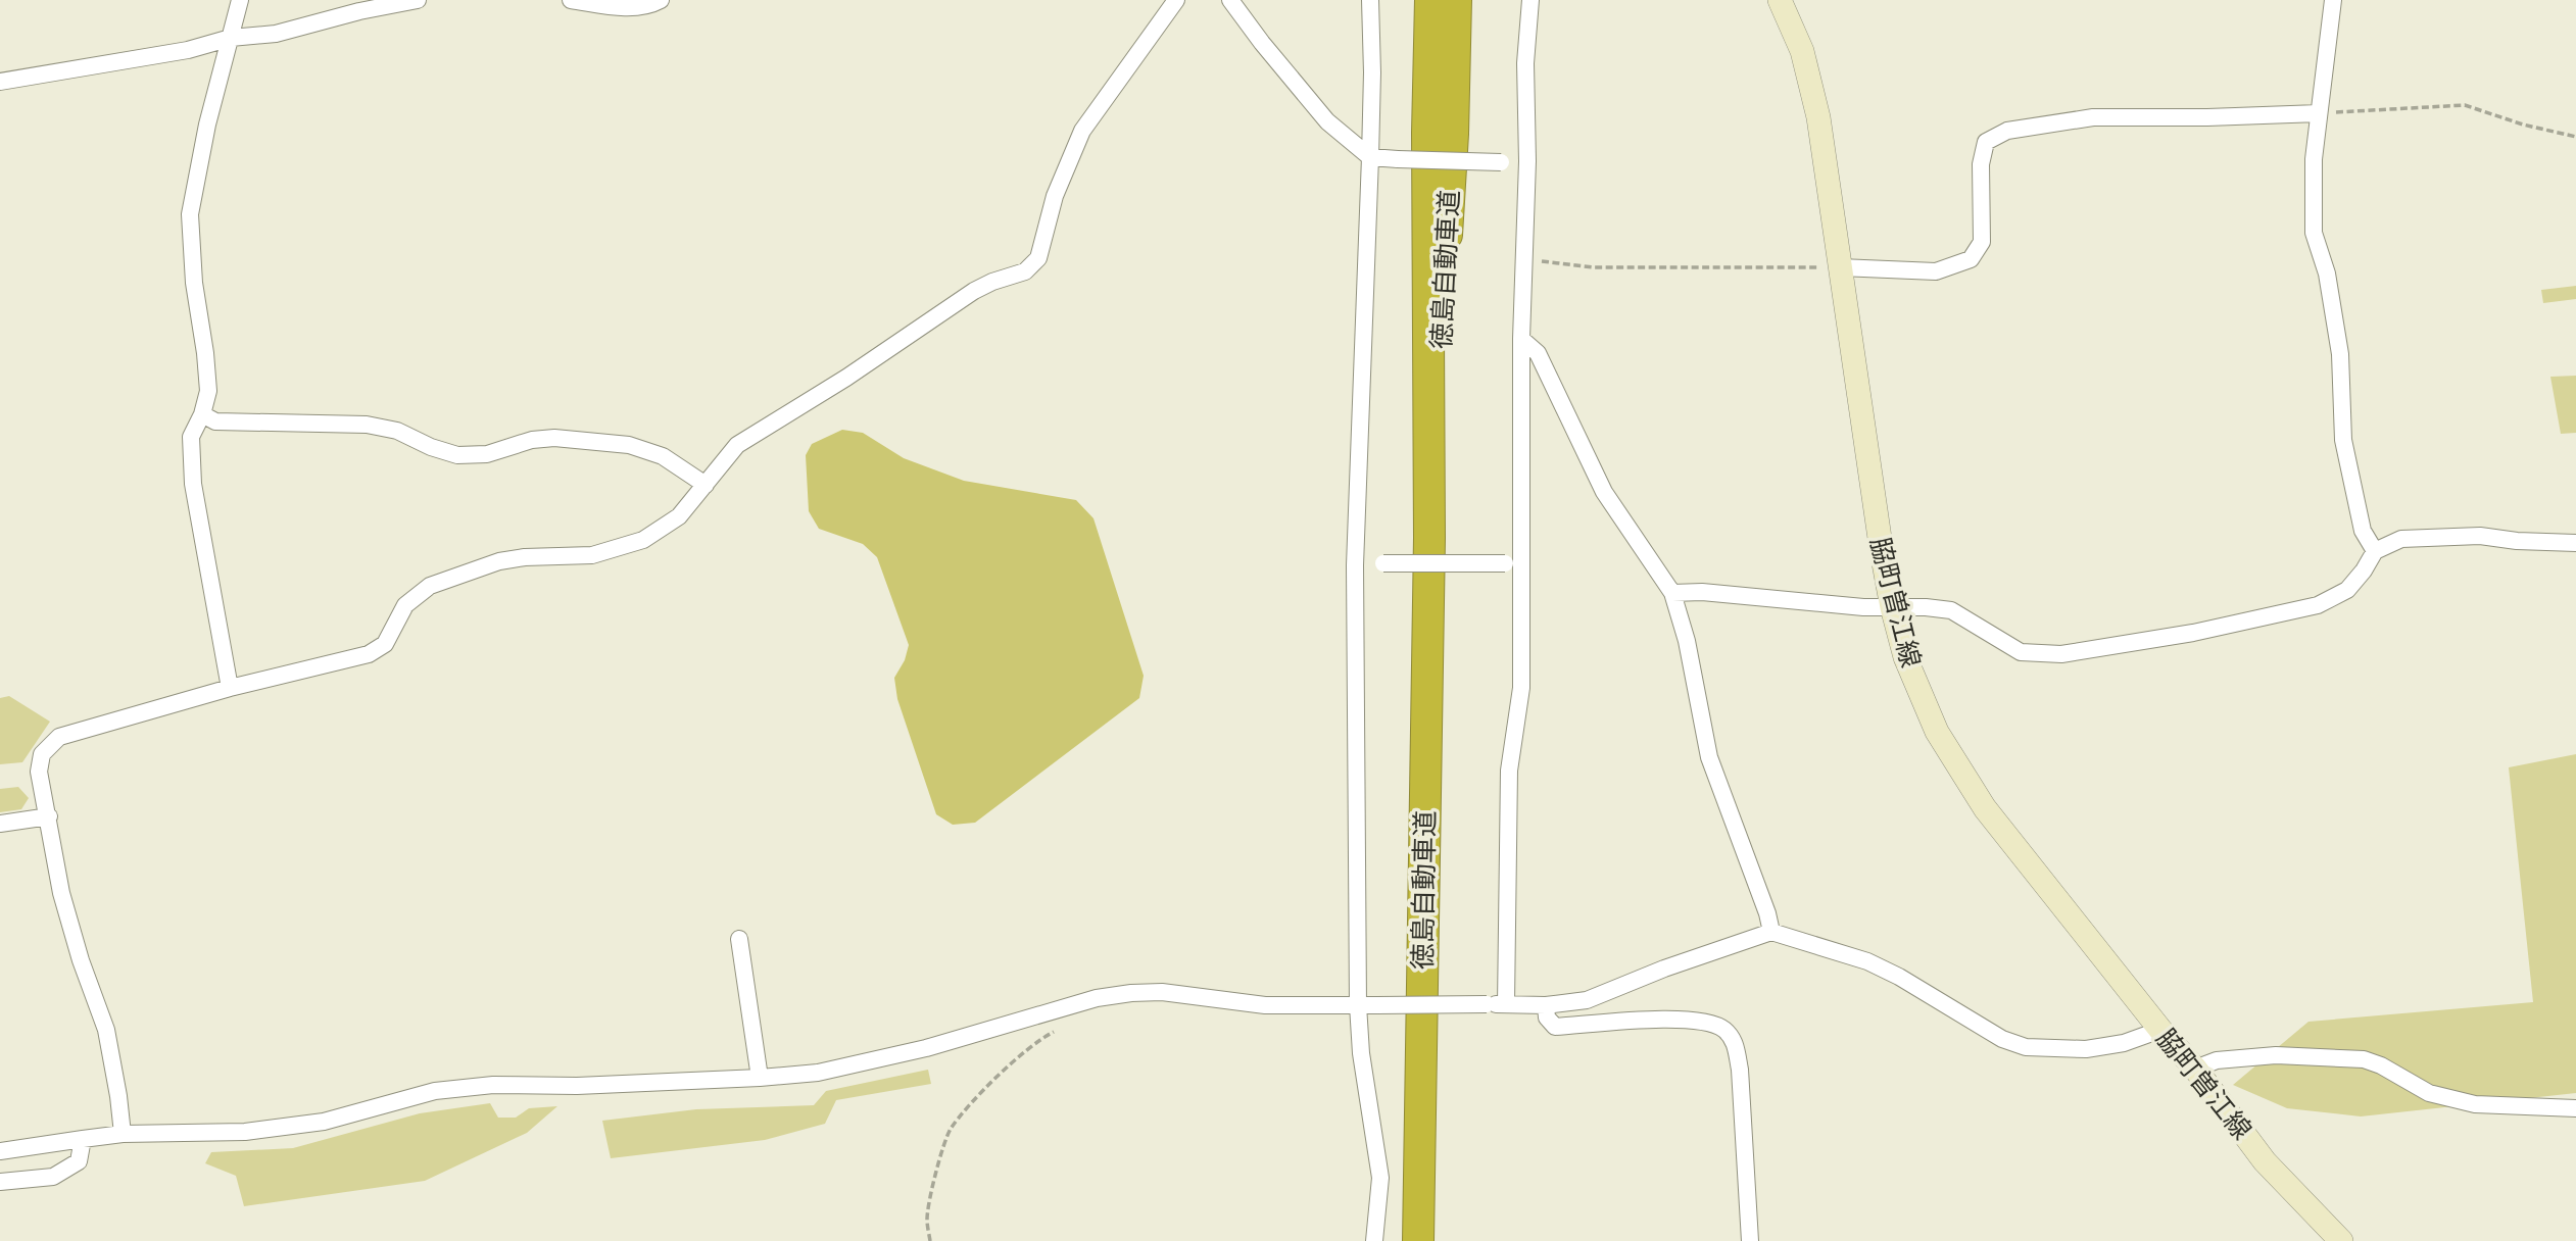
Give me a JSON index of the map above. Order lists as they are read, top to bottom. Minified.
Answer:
{"streets":{"highway":["徳島自動車道"],"main road":["脇町曽江線"]}}
